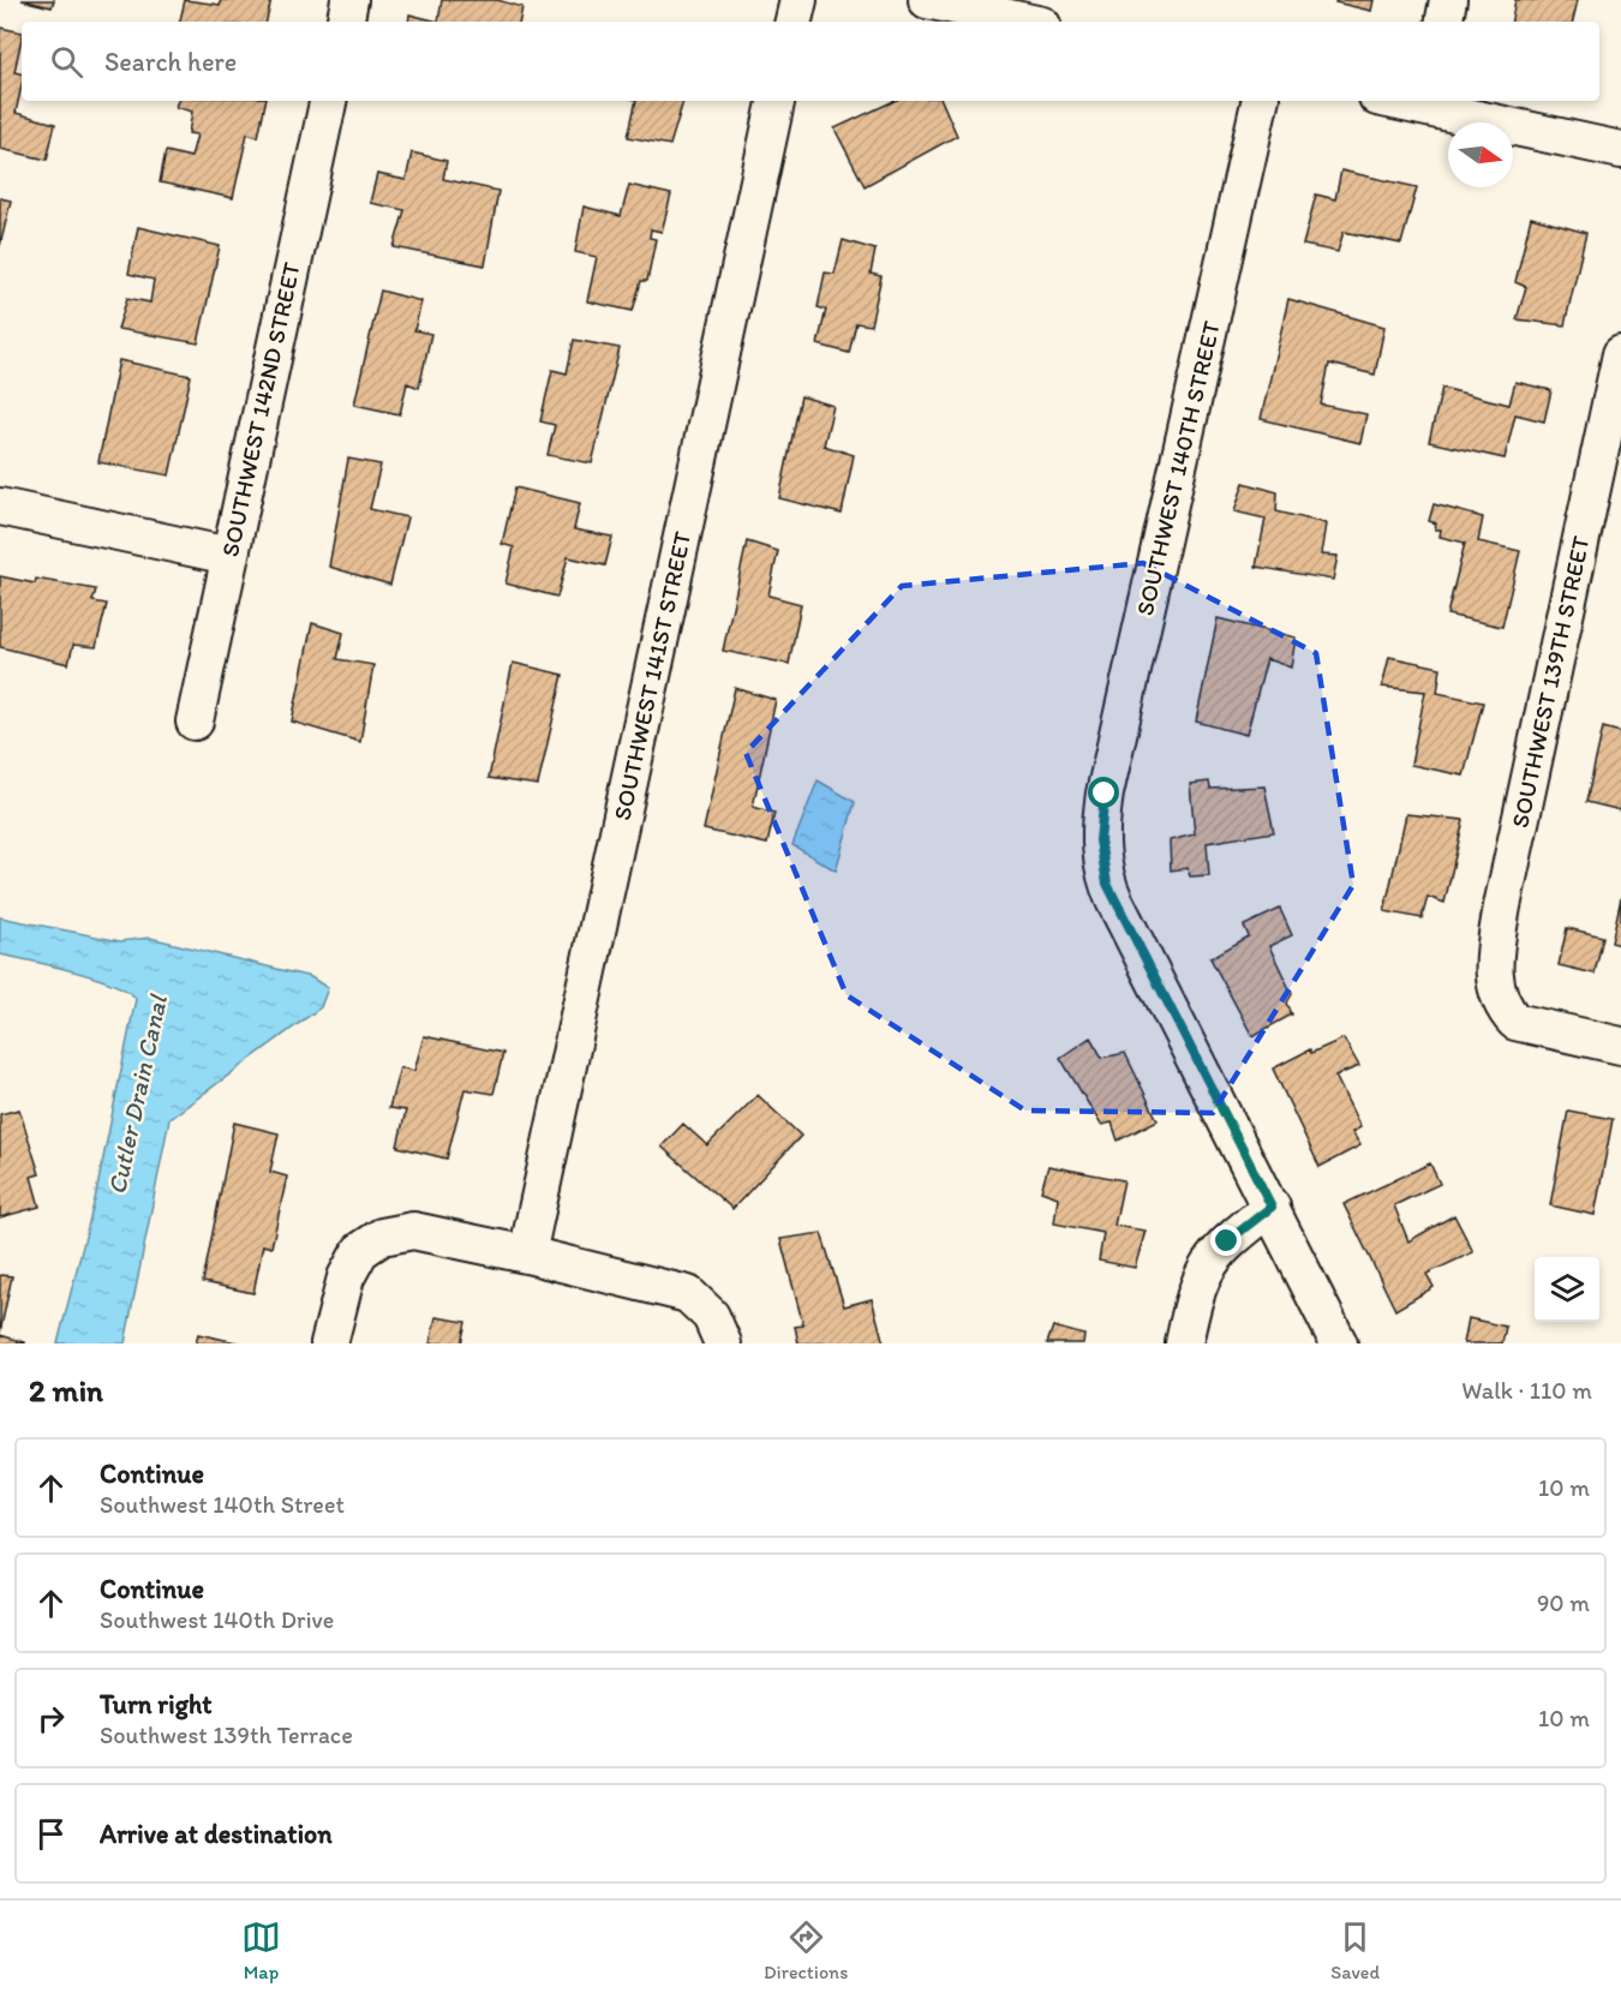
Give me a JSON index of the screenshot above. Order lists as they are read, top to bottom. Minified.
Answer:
{"streets":{"street":["SOUTHWEST 142ND STREET","SOUTHWEST 140TH STREET","SOUTHWEST 141ST STREET","SOUTHWEST 139TH STREET"]},"water":["Cutler Drain Canal"],"north":"right","page":{"search":"Search here","heading":["2 min","Walk · 110 m"],"list":[["Continue","Southwest 140th Street","10 m"],["Continue","Southwest 140th Drive","90 m"],["Turn right","Southwest 139th Terrace","10 m"],"Arrive at destination"],"nav":["Map","Directions","Saved"]}}
